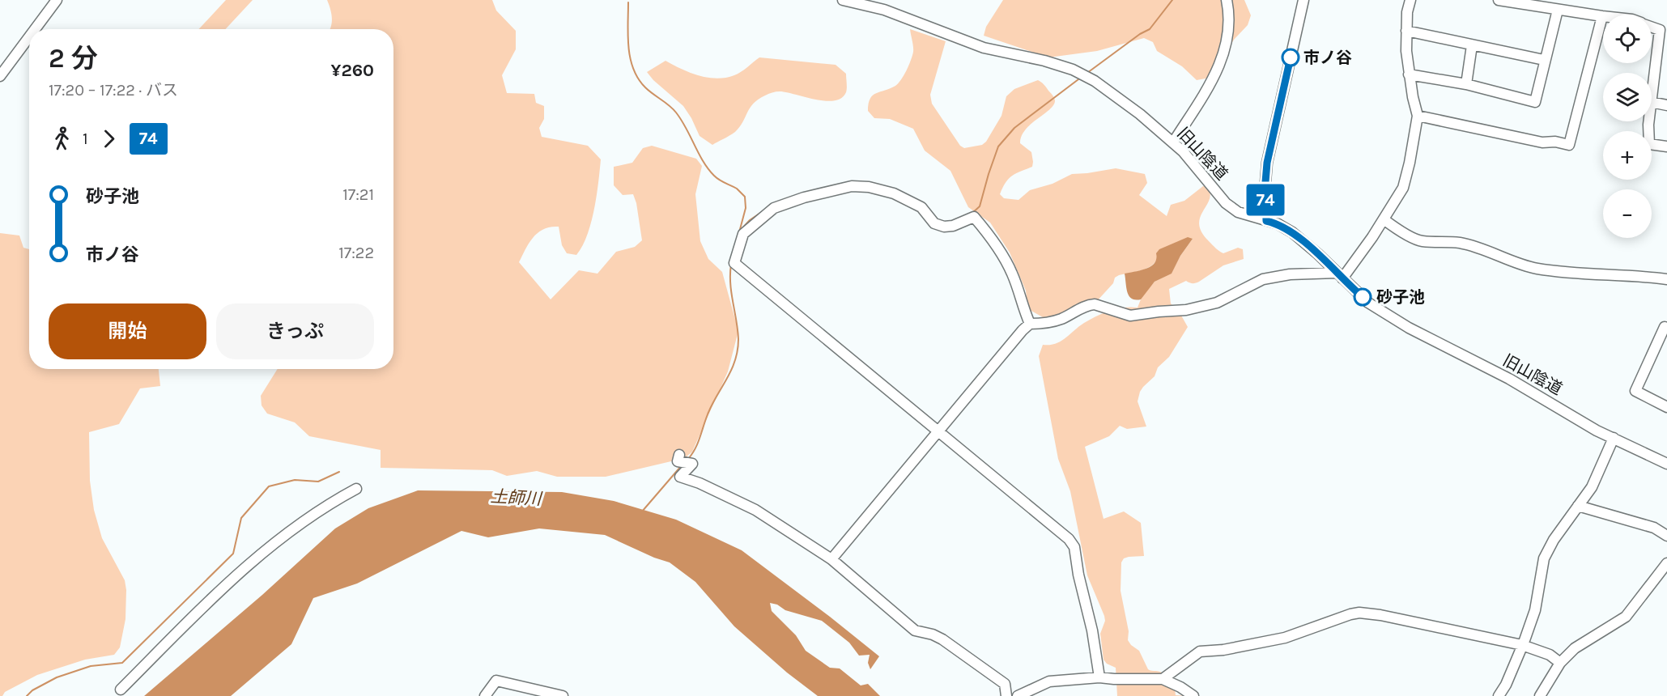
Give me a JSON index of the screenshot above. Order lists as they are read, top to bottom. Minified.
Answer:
{"streets":{"street":["旧山陰道"]},"water":["土師川"],"places":["市ノ谷","砂子池"],"lines":["bus line 74"],"page":{"on_map":"74","map_buttons":["+","−"],"heading":["2 分","17:20 – 17:22 · バス","¥260"],"legs":["1","74"],"list":[{"name":"砂子池","value":"17:21"},{"name":"市ノ谷","value":"17:22"}],"buttons":["開始","きっぷ"]}}
